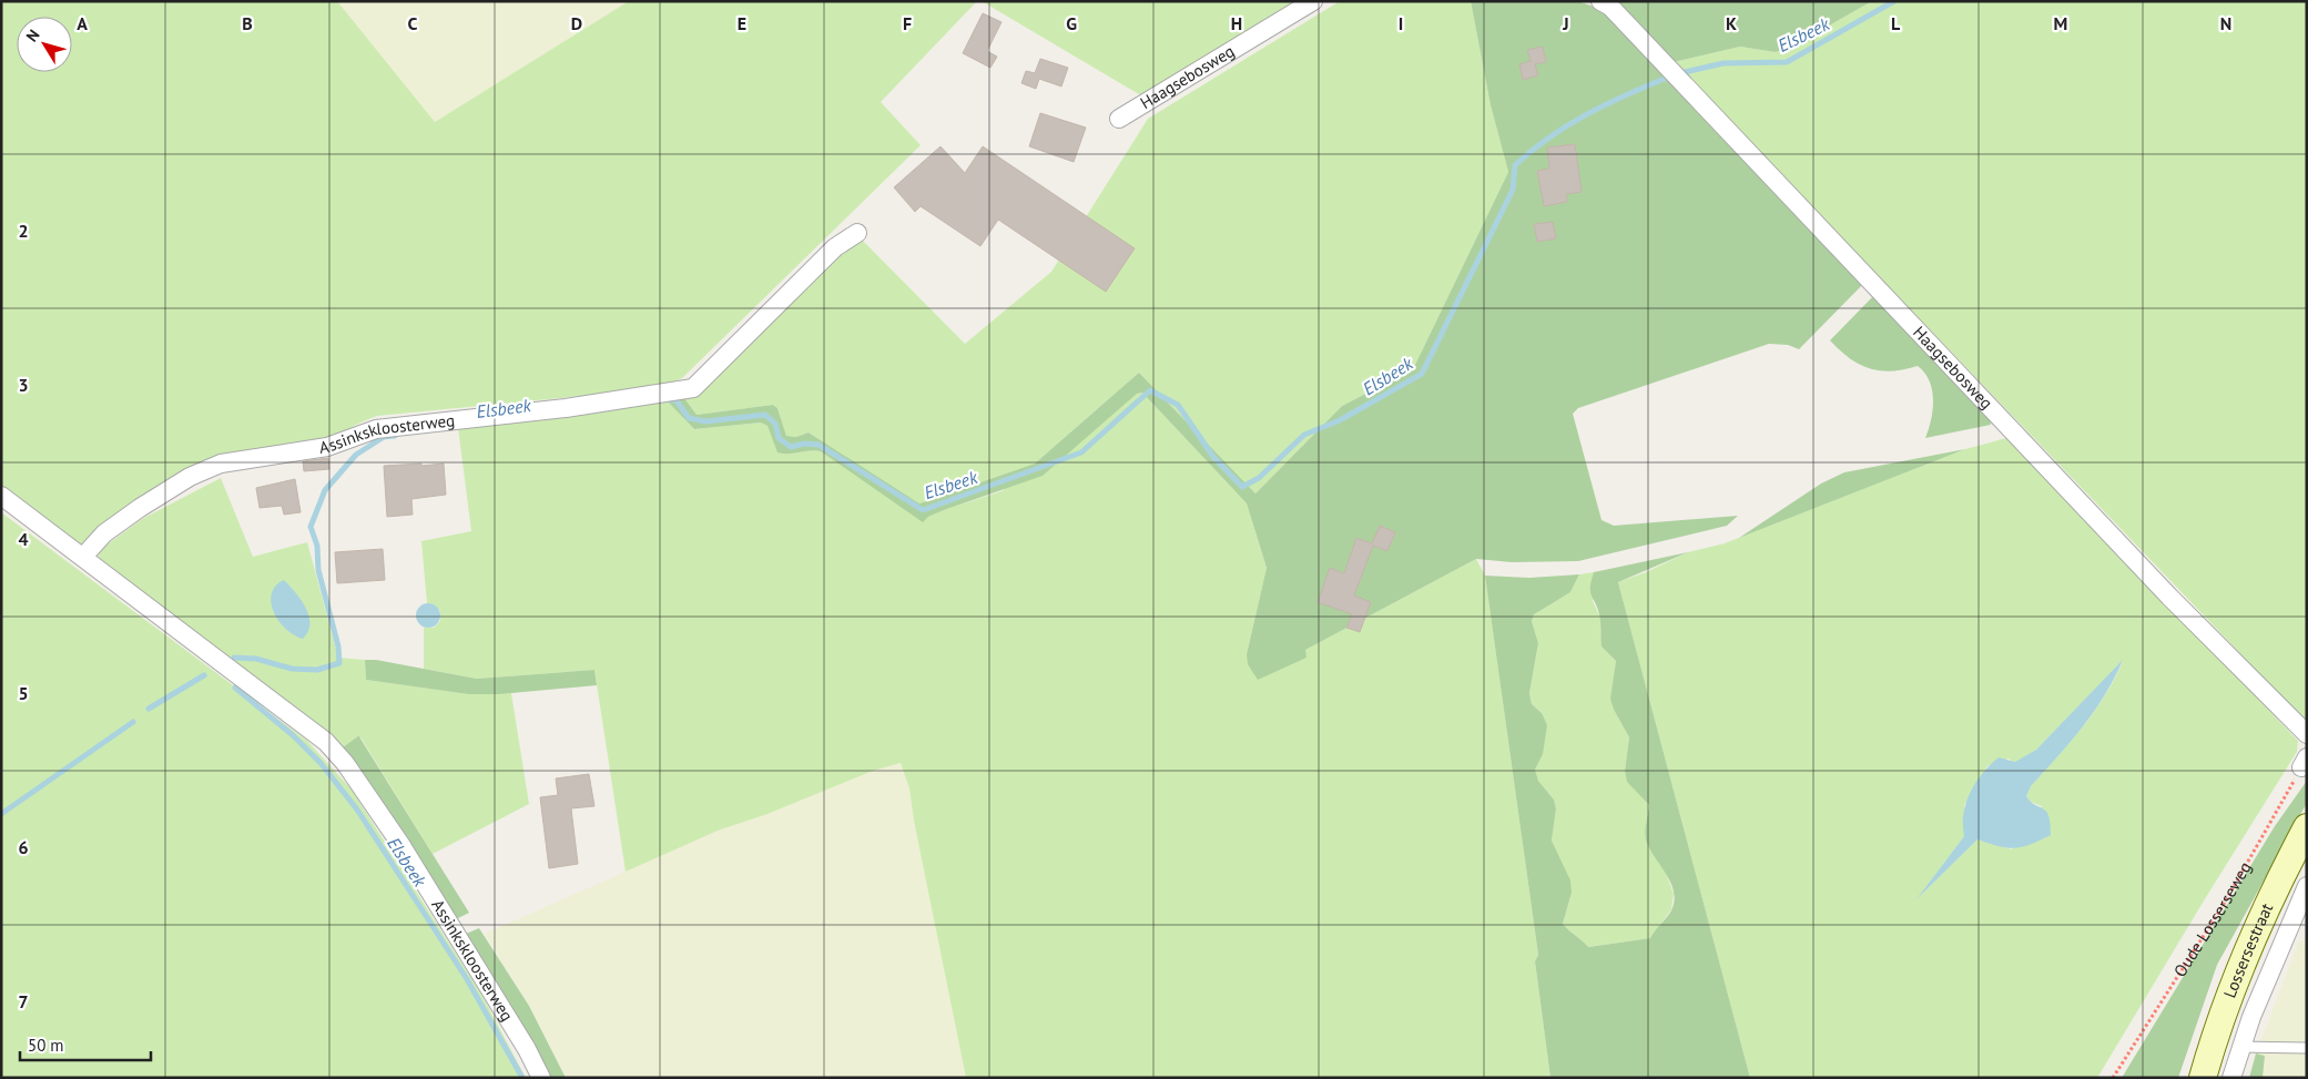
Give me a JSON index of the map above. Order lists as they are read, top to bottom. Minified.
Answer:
{"streets":{"main road":["Lossersestraat"],"street":["Haagsebosweg","Assinkskloosterweg"],"path":["Oude Losserseweg"]},"water":["Elsbeek"],"scale_bar":"50 m","north":"top left","grid":{"columns":["A","B","C","D","E","F","G","H","I","J","K","L","M","N"],"rows":["2","3","4","5","6","7"]}}
